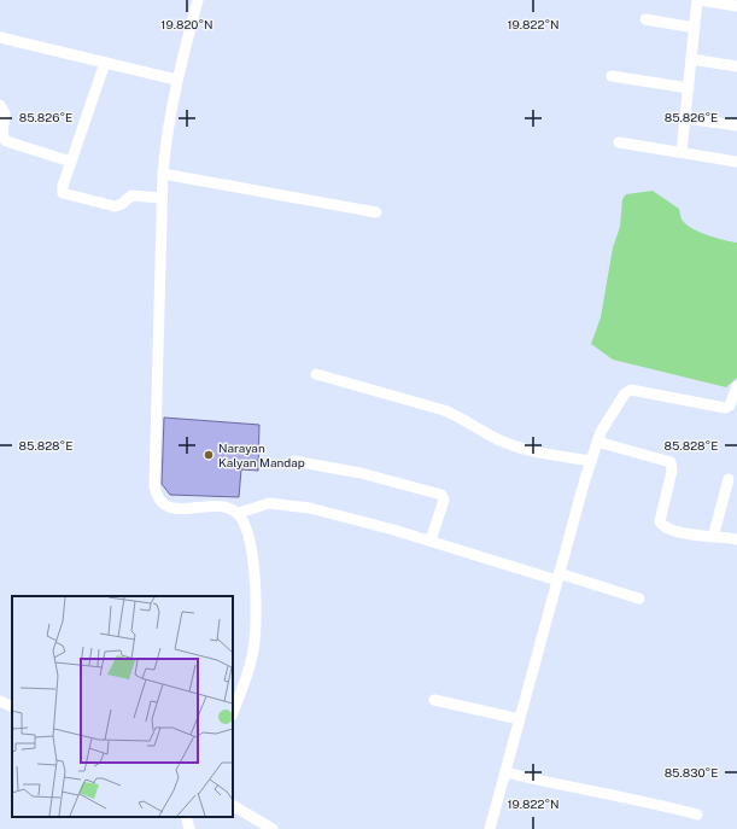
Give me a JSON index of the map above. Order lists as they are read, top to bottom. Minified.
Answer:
{"places":["Narayan Kalyan Mandap"],"coordinates":["19.820°N","19.822°N","85.826°E","85.828°E","85.830°E"]}
